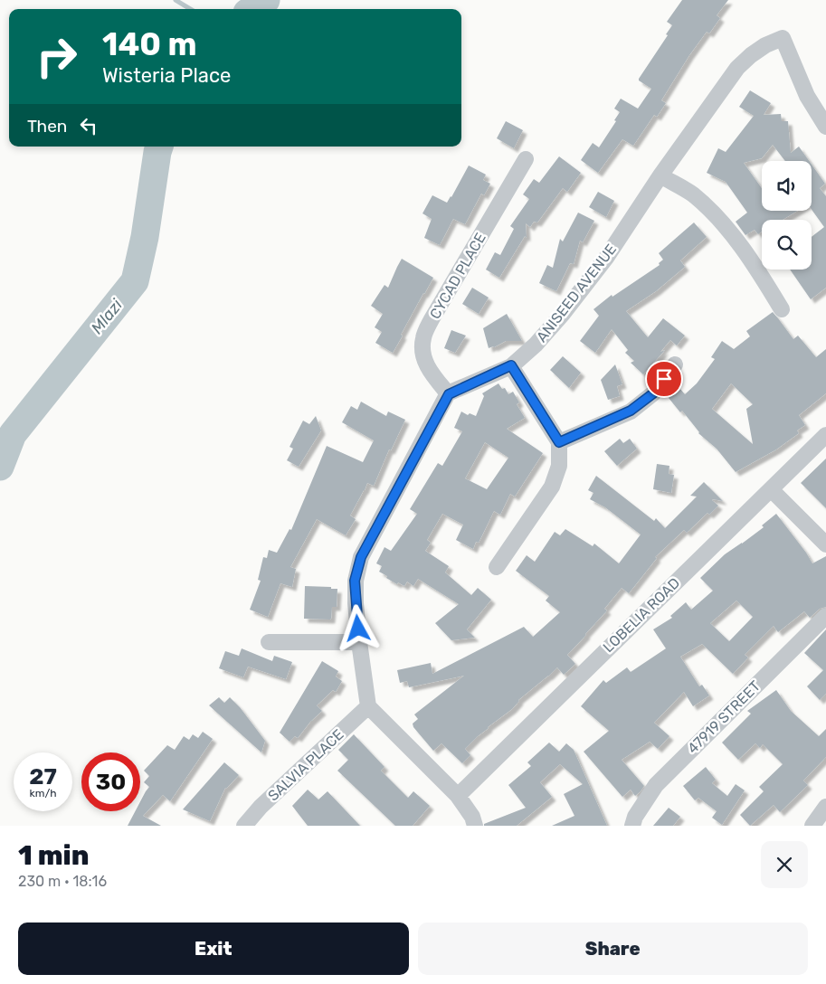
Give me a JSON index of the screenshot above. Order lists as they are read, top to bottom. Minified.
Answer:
{"streets":{"street":["CYCAD PLACE","ANISEED AVENUE","LOBELIA ROAD","47919 STREET","SALVIA PLACE"]},"crossings":[["CYCAD PLACE","ANISEED AVENUE"]],"water":["Mlazi"],"page":{"turn":["140 m","Wisteria Place"],"then":"Then","speed":"27 km/h","limit":"30","heading":["1 min","230 m · 18:16"],"buttons":["Exit","Share"]}}
